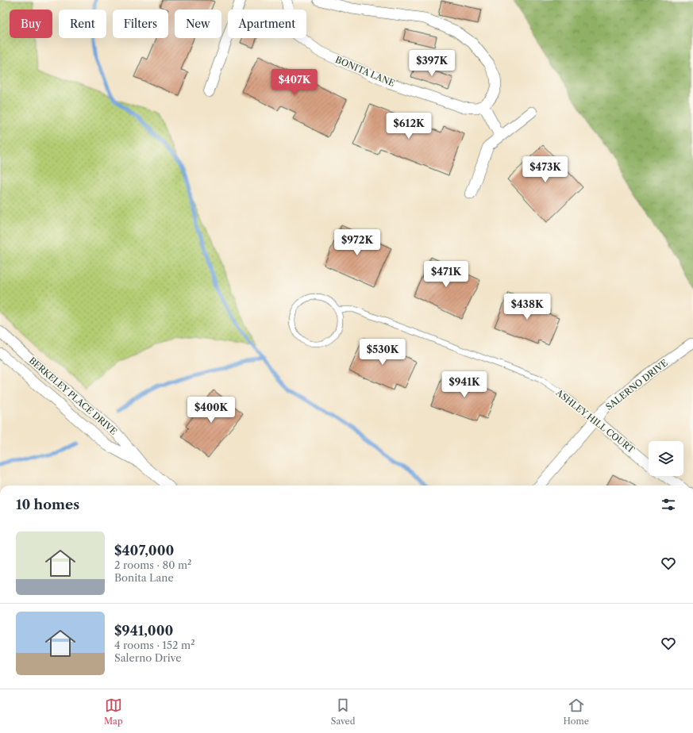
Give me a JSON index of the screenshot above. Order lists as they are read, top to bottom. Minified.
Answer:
{"streets":{"street":["BONITA LANE","SALERNO DRIVE","BERKELEY PLACE DRIVE","ASHLEY HILL COURT"]},"crossings":[["SALERNO DRIVE","ASHLEY HILL COURT"]],"page":{"chip":["Buy","Rent","Filters","New","Apartment"],"price":["$397K","$407K","$612K","$473K","$972K","$471K","$438K","$530K","$941K","$400K"],"heading":"10 homes","list":[{"name":"$407,000","note":"2 rooms · 80 m² · Bonita Lane"},{"name":"$941,000","note":"4 rooms · 152 m² · Salerno Drive"}],"tabs":["Map","Saved","Home"]}}
